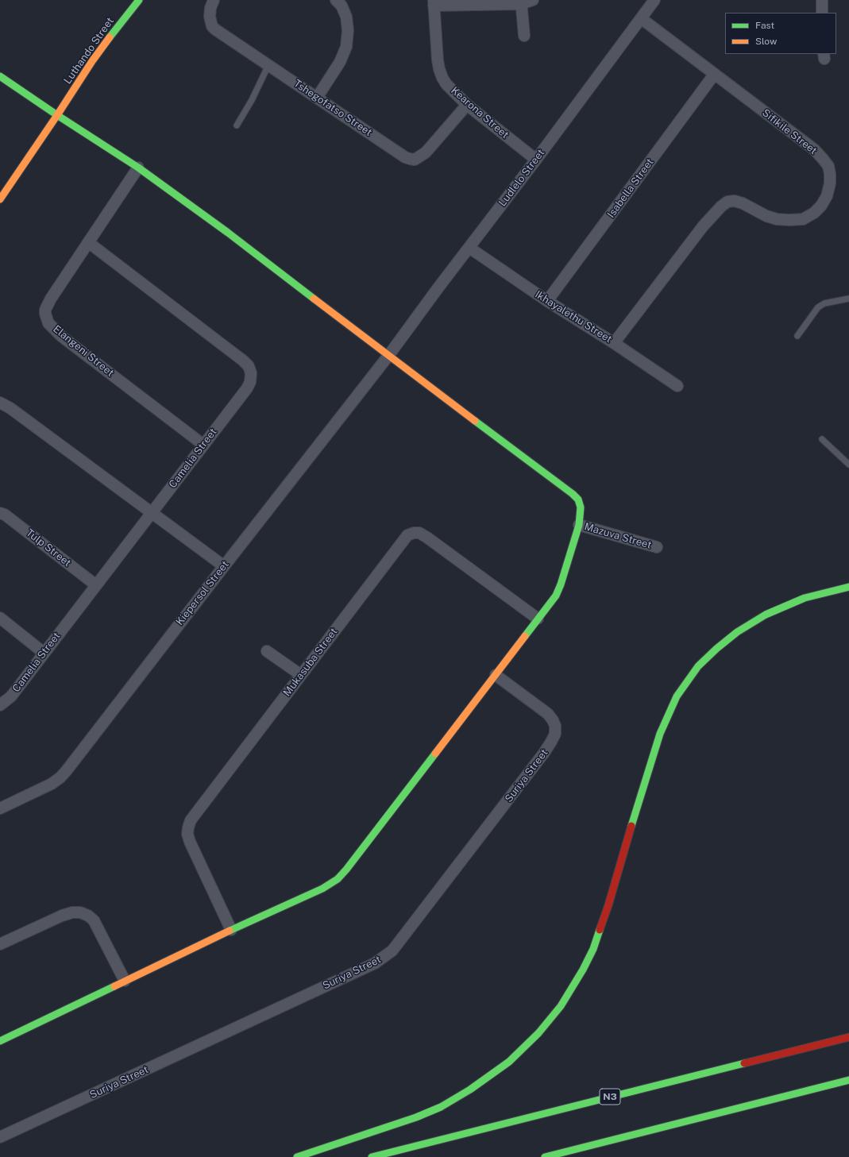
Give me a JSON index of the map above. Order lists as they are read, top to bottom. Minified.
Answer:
{"streets":{"main road":["Luthando Street","N3"],"street":["Tshegofatso Street","Kearona Street","Sifikile Street","Ludlelo Street","Isabella Street","Ikhayalethu Street","Elangeni Street","Camelia Street","Mazuva Street","Tulp Street","Kiepersol Street","Mukasuba Street","Suriya Street"]},"crossings":[["Tshegofatso Street","Kearona Street"],["Kearona Street","Ludlelo Street"],["Sifikile Street","Ludlelo Street"],["Sifikile Street","Isabella Street"],["Sifikile Street","Ikhayalethu Street"],["Ludlelo Street","Ikhayalethu Street"],["Ludlelo Street","Kiepersol Street"],["Isabella Street","Ikhayalethu Street"],["Elangeni Street","Camelia Street"],["Camelia Street","Tulp Street"]],"legend":["Fast","Slow"]}
